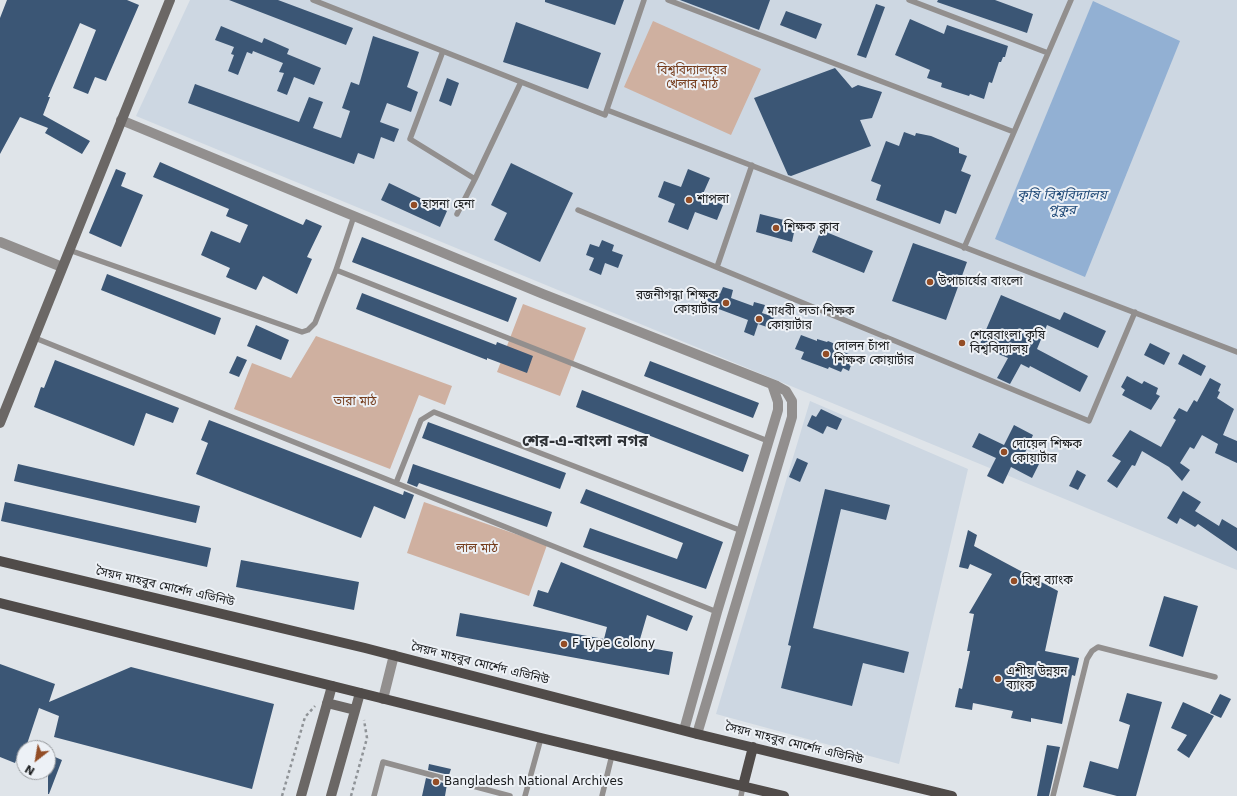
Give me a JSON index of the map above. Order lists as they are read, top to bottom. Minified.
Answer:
{"streets":{"main road":["সৈয়দ মাহবুব মোর্শেদ এভিনিউ"]},"districts":["শের-এ-বাংলা নগর"],"water":["কৃষি বিশ্ববিদ্যালয় পুকুর"],"parks":["বিশ্ববিদ্যালয়ের খেলার মাঠ","তারা মাঠ","লাল মাঠ"],"places":["শাপলা","হাসনা হেনা","শিক্ষক ক্লাব","উপাচার্যের বাংলো","রজনীগন্ধা শিক্ষক কোয়ার্টার","মাধবী লতা শিক্ষক কোয়ার্টার","শেরেবাংলা কৃষি বিশ্ববিদ্যালয়","দোলন চাঁপা শিক্ষক কোয়ার্টার","দোয়েল শিক্ষক কোয়ার্টার","বিশ্ব ব্যাংক","F Type Colony","এশীয় উন্নয়ন ব্যাংক","Bangladesh National Archives"],"north":"bottom left"}
